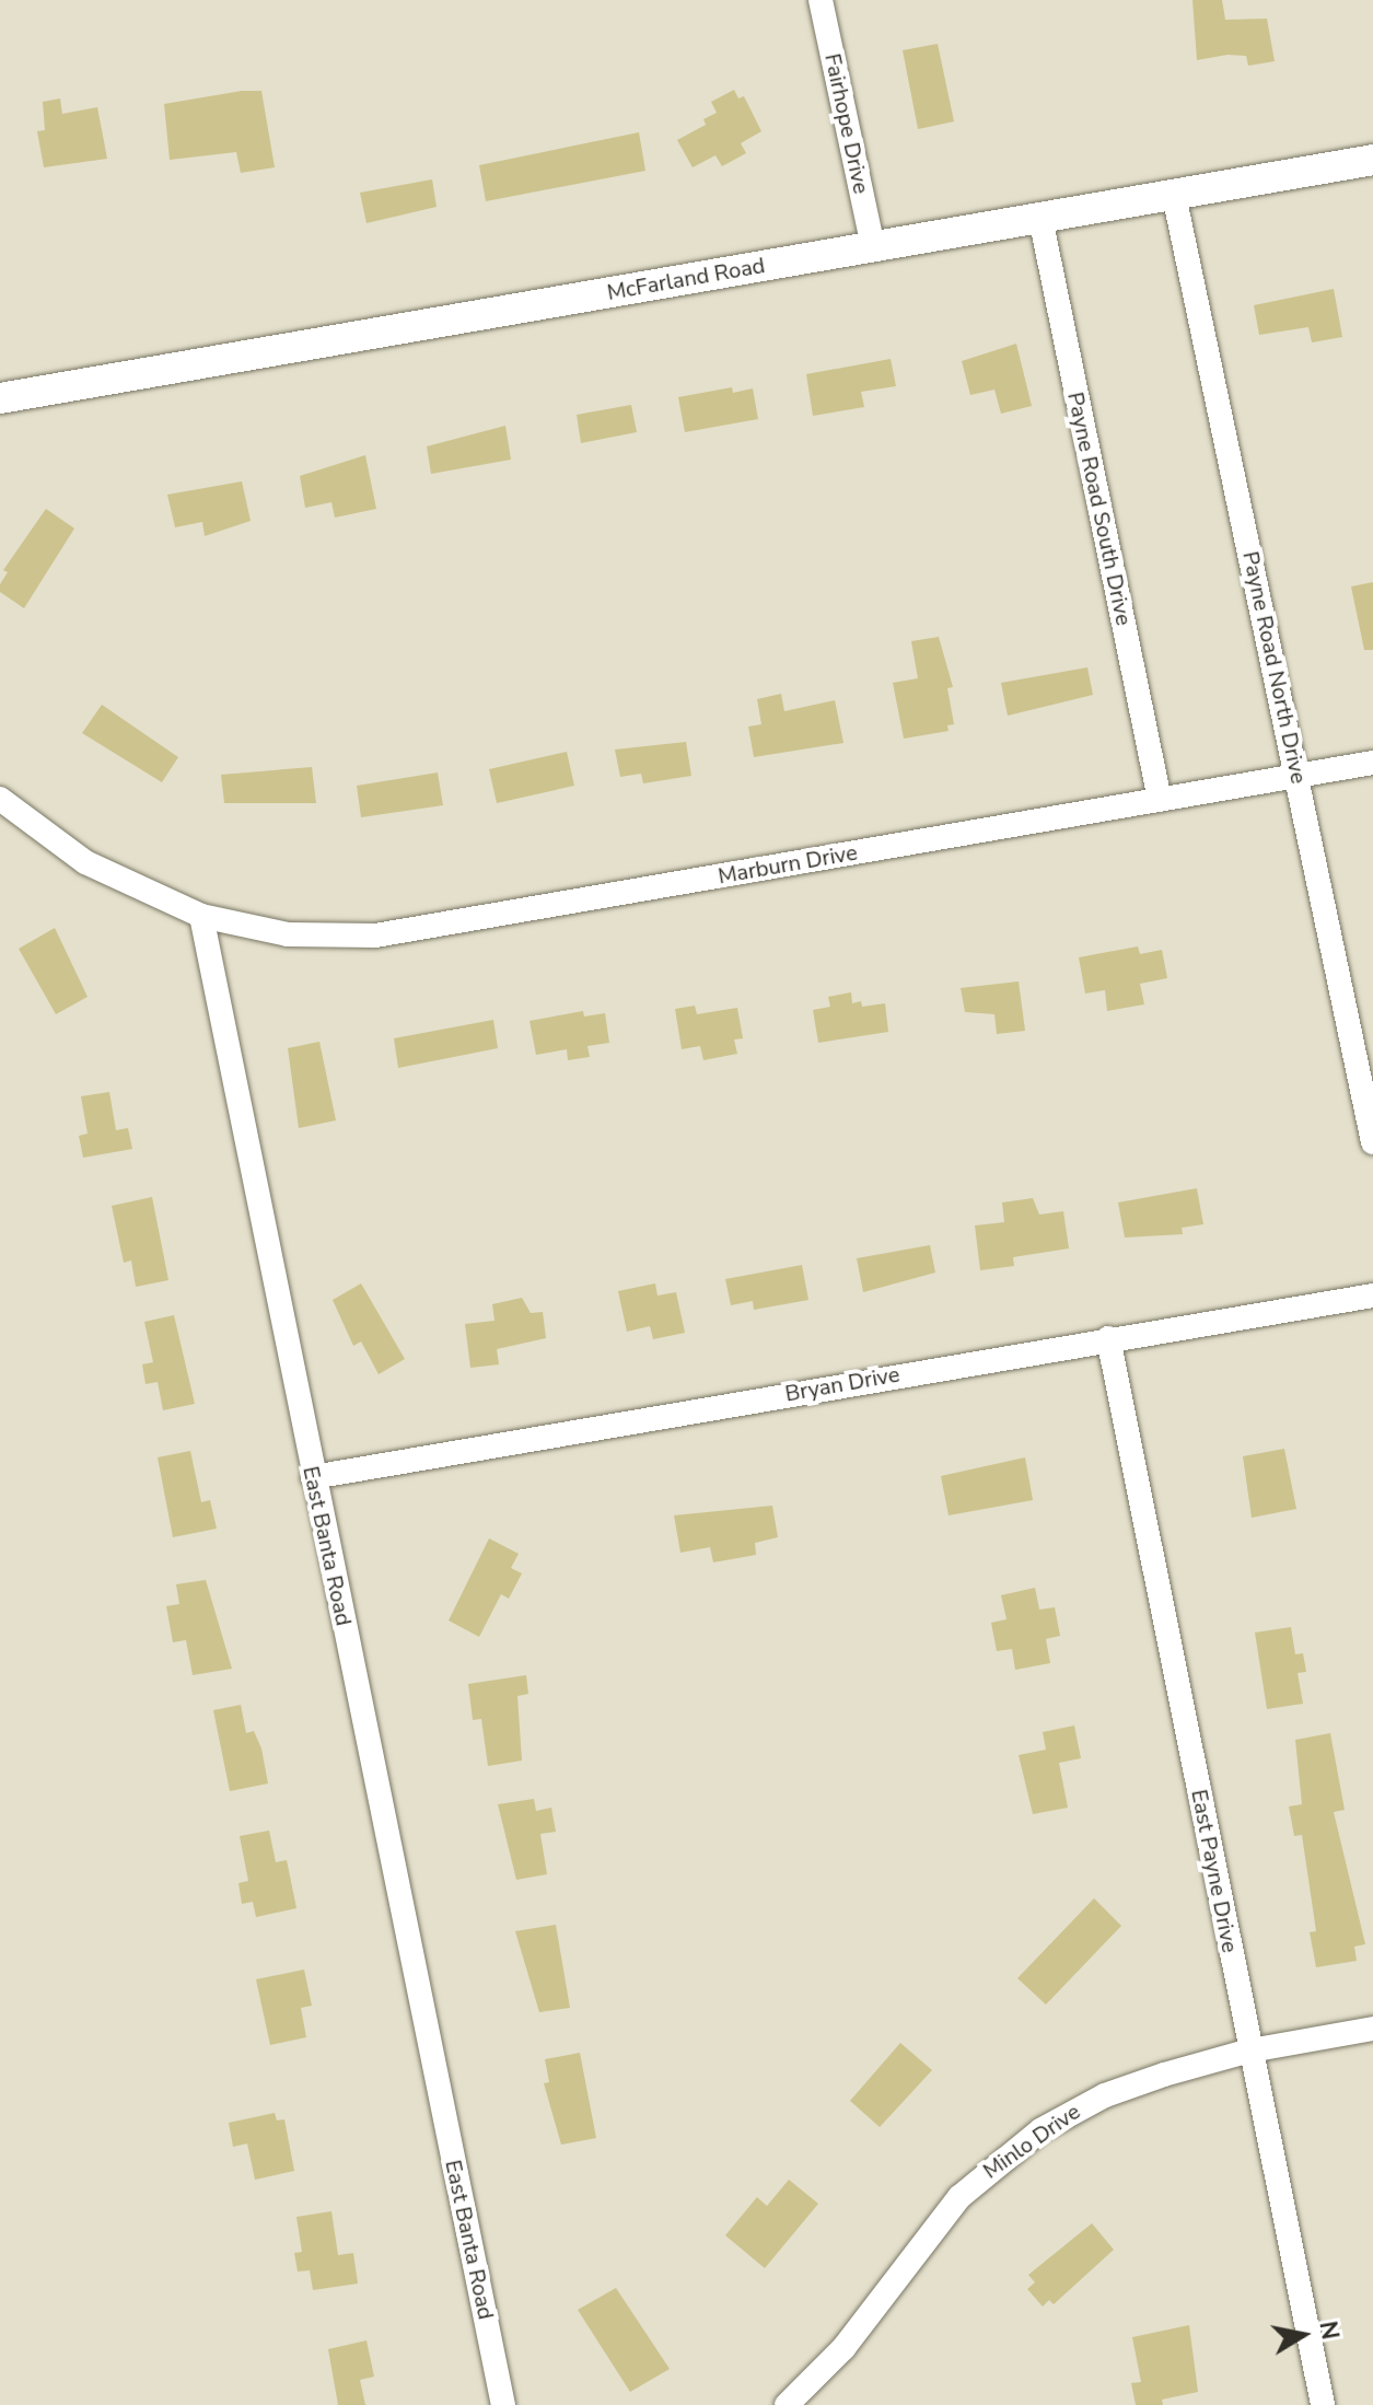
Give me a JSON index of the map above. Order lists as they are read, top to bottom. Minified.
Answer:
{"streets":{"street":["Fairhope Drive","McFarland Road","Payne Road South Drive","Payne Road North Drive","Marburn Drive","Bryan Drive","East Banta Road","East Payne Drive","Minlo Drive"]},"crossings":[["Fairhope Drive","McFarland Road"],["McFarland Road","Payne Road South Drive"],["McFarland Road","Payne Road North Drive"],["Payne Road South Drive","Marburn Drive"],["Payne Road North Drive","Marburn Drive"],["Marburn Drive","East Banta Road"],["Bryan Drive","East Banta Road"],["Bryan Drive","East Payne Drive"],["East Payne Drive","Minlo Drive"]],"north":"right"}
